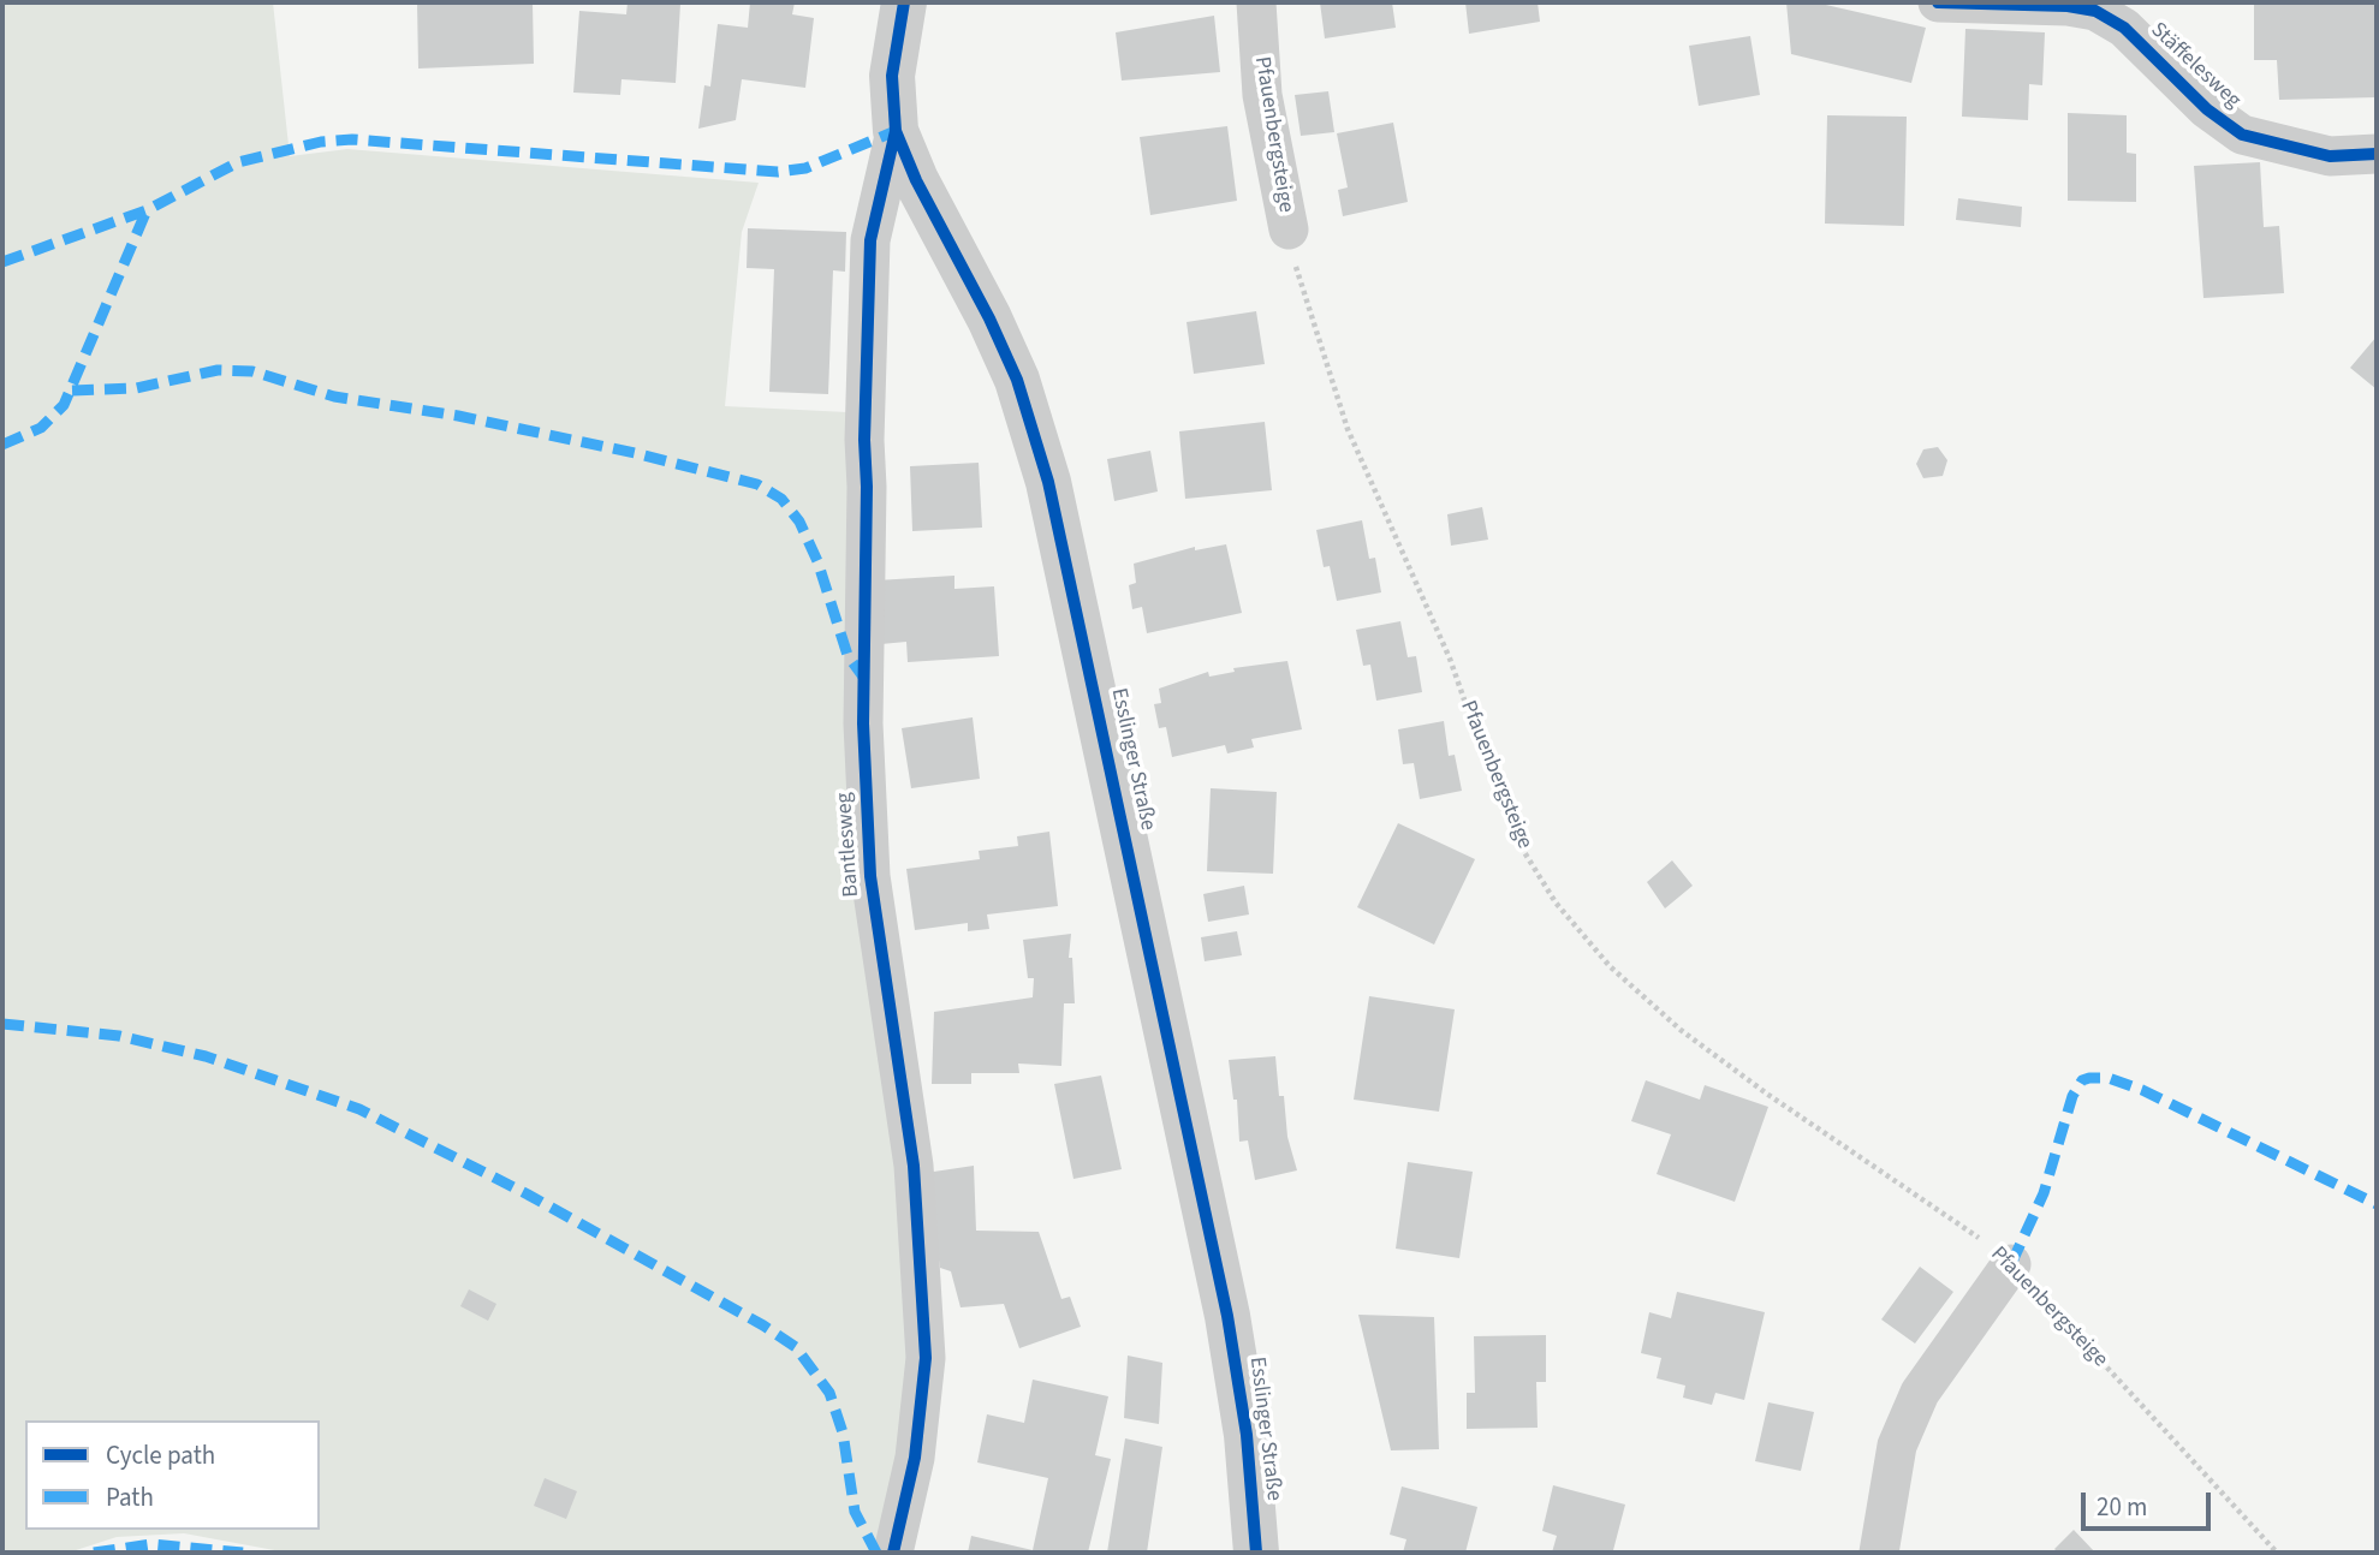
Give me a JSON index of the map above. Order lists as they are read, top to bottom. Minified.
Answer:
{"streets":{"street":["Stäffelesweg","Pfauenbergsteige","Esslinger Straße","Bantlesweg"]},"crossings":[["Esslinger Straße","Bantlesweg"]],"legend":["Cycle path","Path"],"scale_bar":"20 m"}
